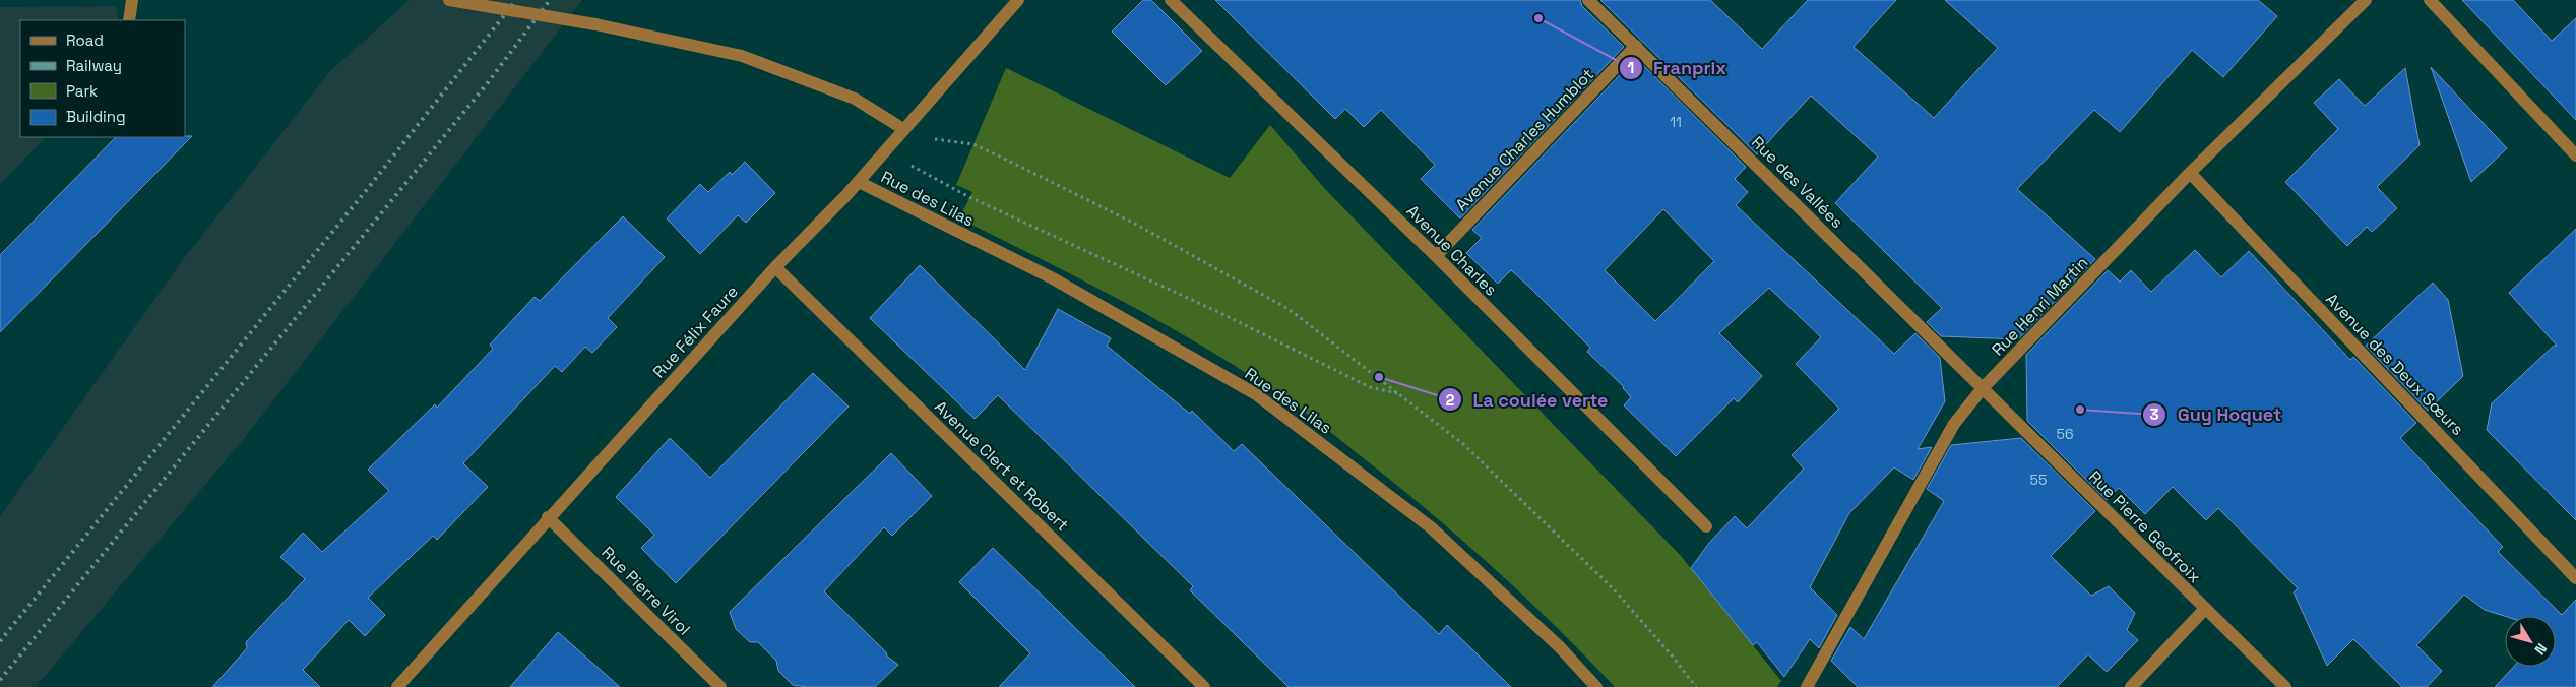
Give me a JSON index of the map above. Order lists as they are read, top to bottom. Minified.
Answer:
{"streets":{"street":["Avenue Charles Humblot","Rue des Vallées","Rue des Lilas","Avenue Charles","Rue Henri Martin","Rue Félix Faure","Avenue des Deux Sœurs","Avenue Clert et Robert","Rue Pierre Geofroix","Rue Pierre Virol"]},"crossings":[["Avenue Charles Humblot","Rue des Vallées"],["Avenue Charles Humblot","Avenue Charles"],["Rue des Vallées","Rue Henri Martin"],["Rue des Vallées","Rue Pierre Geofroix"],["Rue des Lilas","Rue Félix Faure"],["Rue Henri Martin","Avenue des Deux Sœurs"],["Rue Henri Martin","Rue Pierre Geofroix"],["Rue Félix Faure","Avenue Clert et Robert"],["Rue Félix Faure","Rue Pierre Virol"]],"places":["Franprix","La coulée verte","Guy Hoquet"],"house_numbers":["11","56","55"],"legend":["Road","Railway","Park","Building"],"north":"bottom right"}
